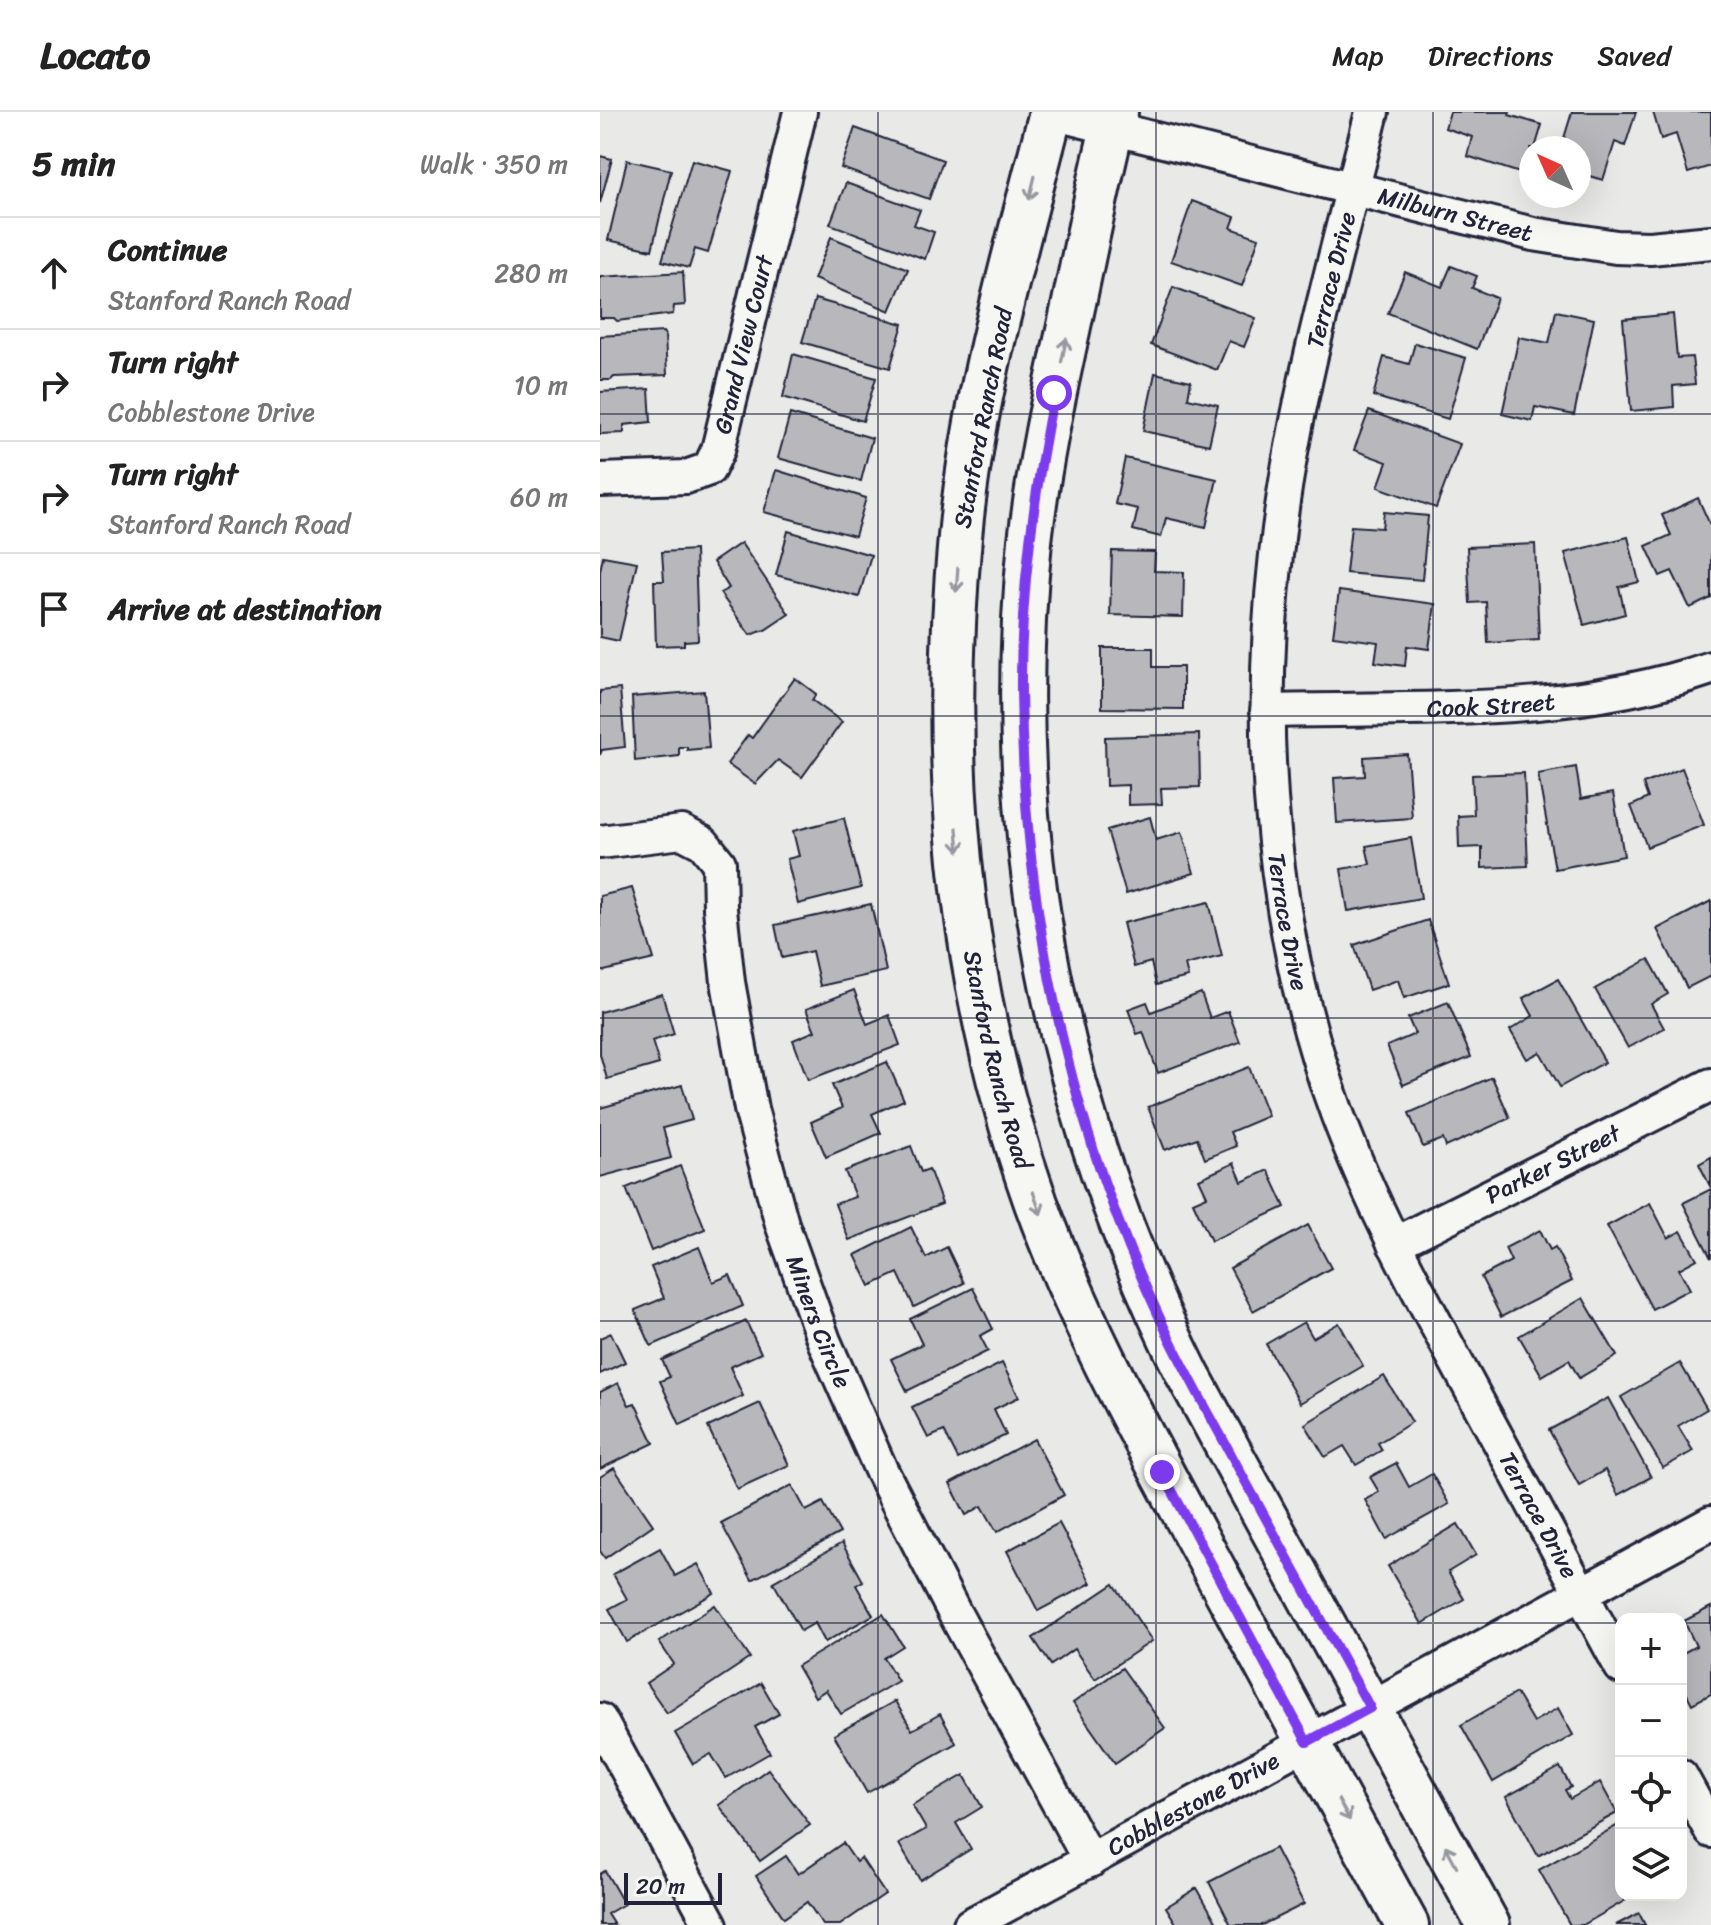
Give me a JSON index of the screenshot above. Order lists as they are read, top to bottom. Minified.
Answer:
{"streets":{"main road":["Stanford Ranch Road"],"street":["Milburn Street","Terrace Drive","Grand View Court","Cook Street","Parker Street","Miners Circle","Cobblestone Drive"]},"crossings":[["Milburn Street","Terrace Drive"],["Milburn Street","Stanford Ranch Road"],["Terrace Drive","Cook Street"],["Terrace Drive","Parker Street"],["Terrace Drive","Cobblestone Drive"],["Stanford Ranch Road","Cobblestone Drive"],["Miners Circle","Cobblestone Drive"]],"scale_bar":"20 m","north":"top left","page":{"header":"Locato","nav":["Map","Directions","Saved"],"heading":["5 min","Walk · 350 m"],"list":[["Continue","Stanford Ranch Road","280 m"],["Turn right","Cobblestone Drive","10 m"],["Turn right","Stanford Ranch Road","60 m"],"Arrive at destination"],"map_buttons":["+","−"],"scale":"20 m"}}
